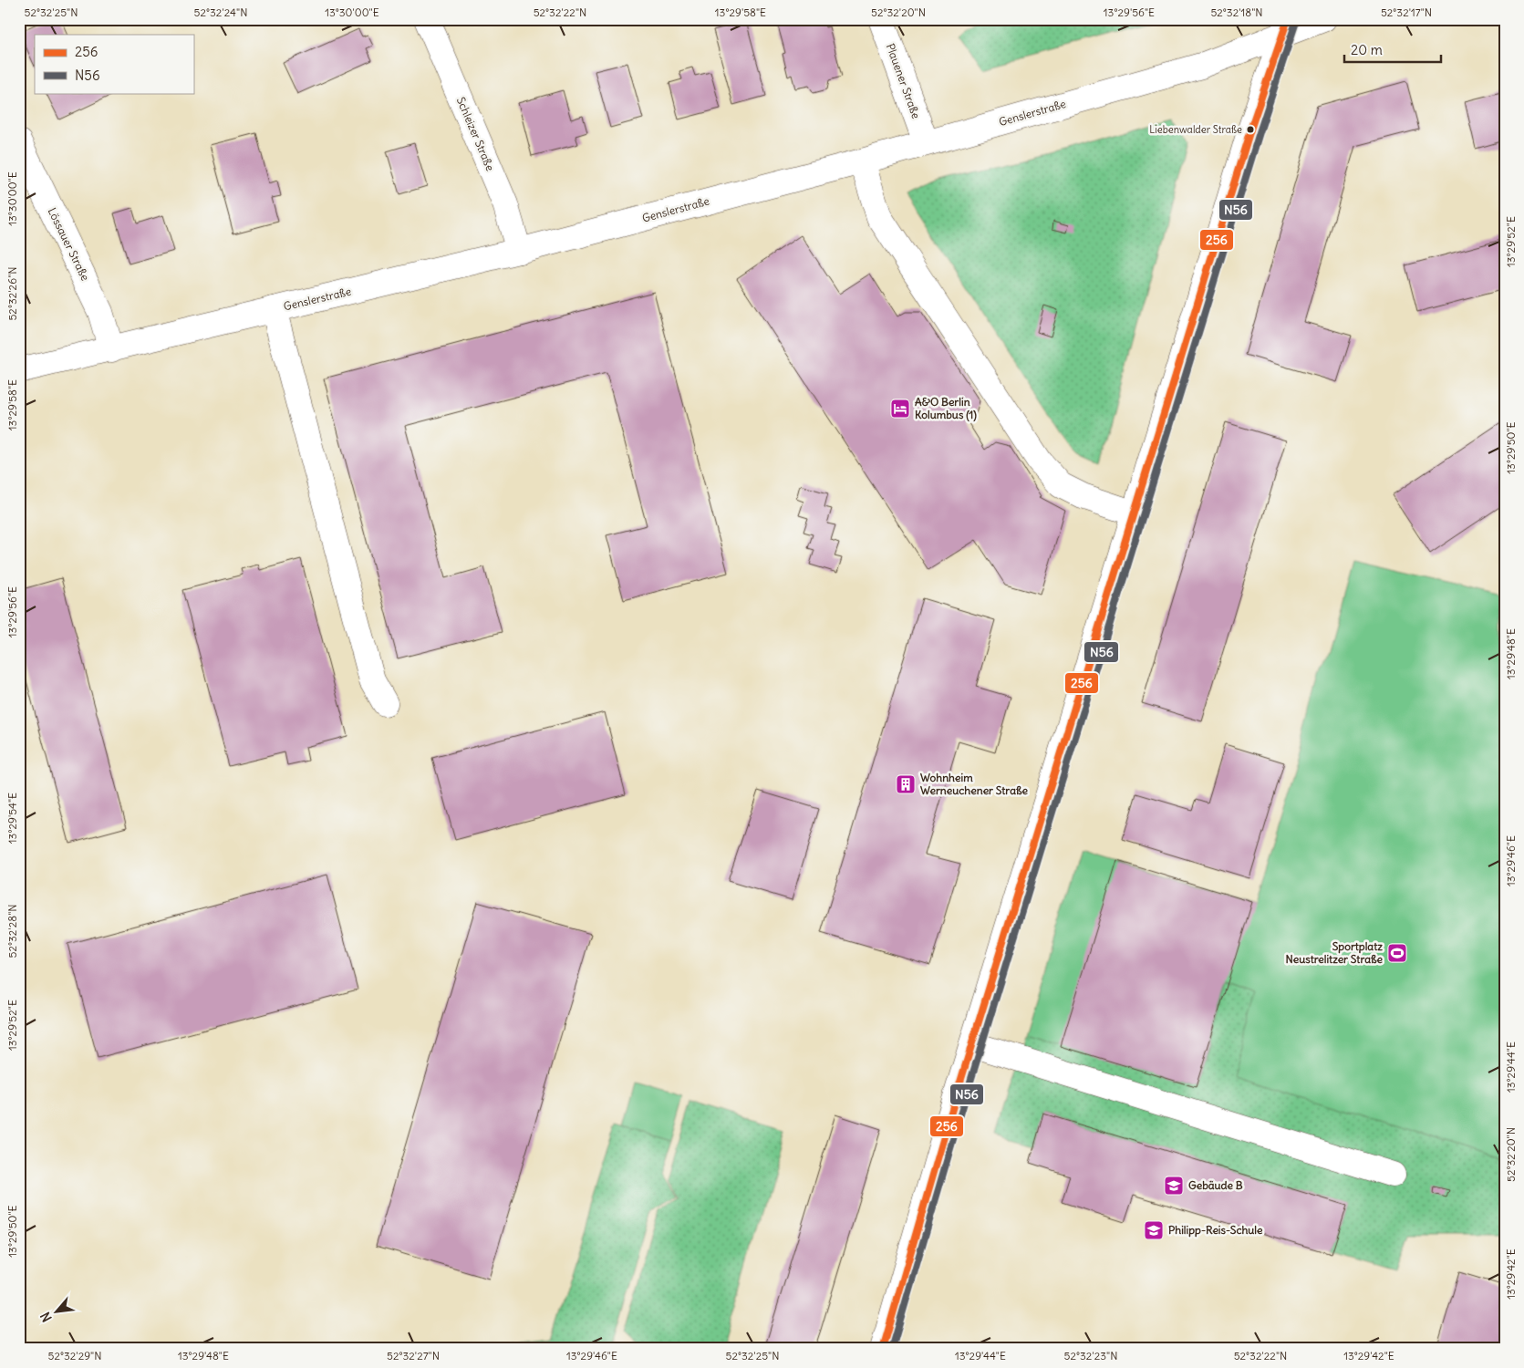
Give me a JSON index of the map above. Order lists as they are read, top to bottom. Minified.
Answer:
{"streets":{"street":["Plauener Straße","Genslerstraße","Schleizer Straße","Lössauer Straße"]},"crossings":[["Plauener Straße","Genslerstraße"],["Genslerstraße","Schleizer Straße"],["Genslerstraße","Lössauer Straße"]],"places":{"other":["Liebenwalder Straße"],"hotel":["A&O Berlin Kolumbus (1)"],"building":["Wohnheim Werneuchener Straße"],"sports":["Sportplatz Neustrelitzer Straße"],"school or university":["Gebäude B","Philipp-Reis-Schule"]},"lines":["transit line 256","transit line N56"],"legend":["256","N56"],"scale_bar":"20 m","north":"bottom left","coordinates":["52°32'25\"N","52°32'24\"N","13°30'00\"E","52°32'22\"N","13°29'58\"E","52°32'20\"N","13°29'56\"E","52°32'18\"N","52°32'17\"N","13°29'52\"E","52°32'26\"N","13°29'50\"E","13°29'48\"E","13°29'54\"E","13°29'46\"E","52°32'28\"N","13°29'44\"E","13°29'42\"E","52°32'29\"N","52°32'27\"N","52°32'23\"N"]}
